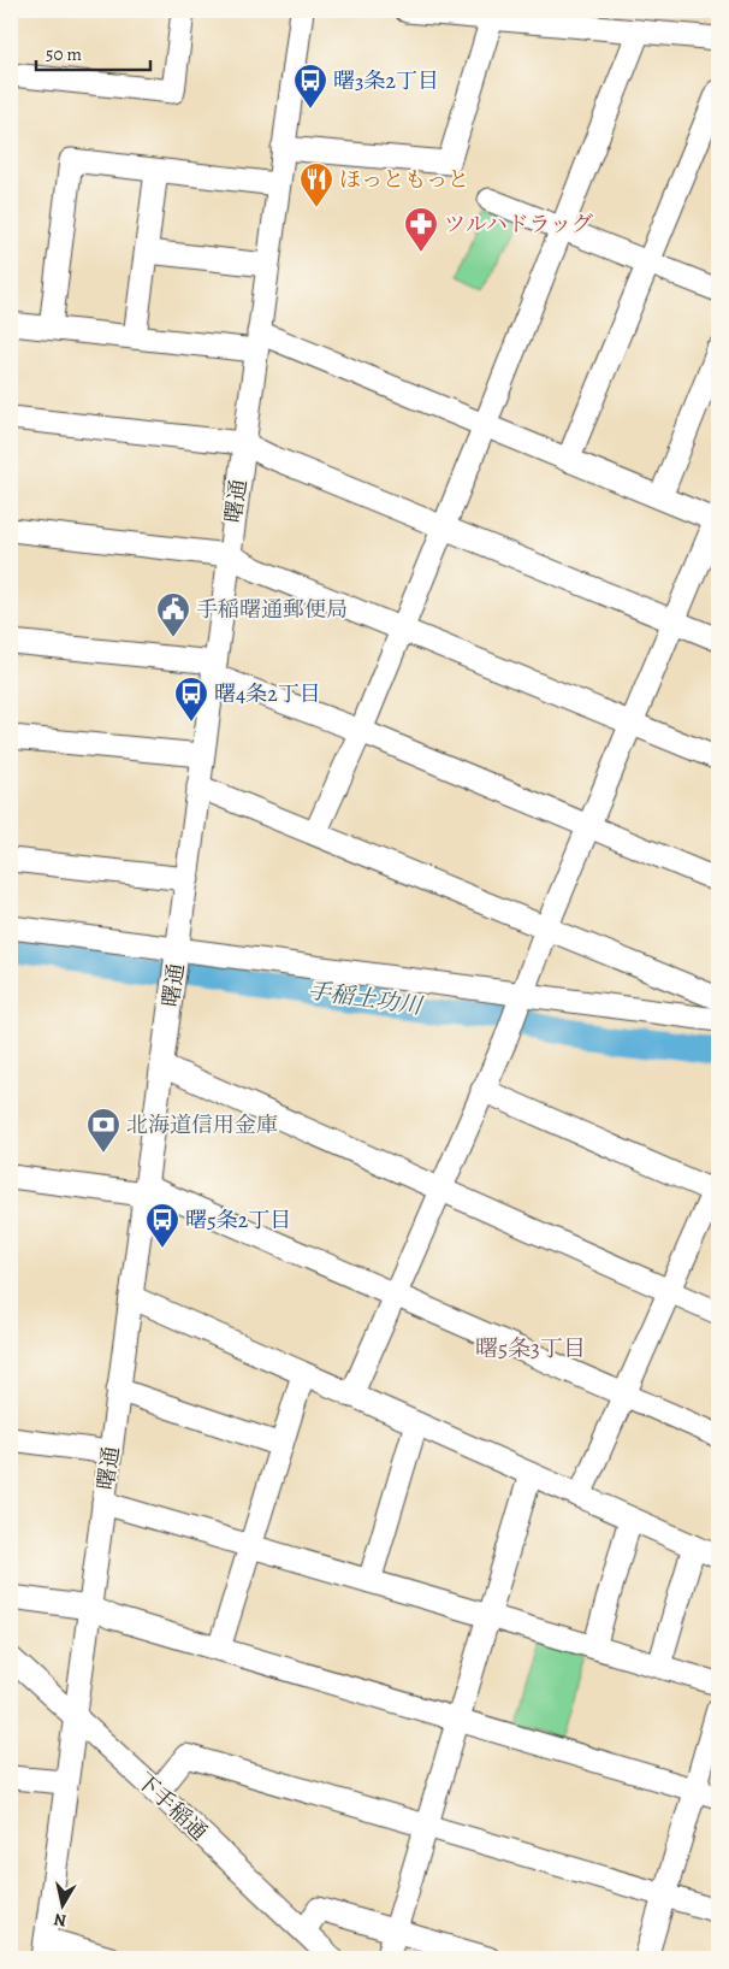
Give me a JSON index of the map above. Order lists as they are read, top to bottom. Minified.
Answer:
{"streets":{"street":["曙通","下手稲通"]},"crossings":[["曙通","下手稲通"]],"districts":["曙5条3丁目"],"water":["手稲土功川"],"places":{"bus stop":["曙3条2丁目","曙4条2丁目","曙5条2丁目"],"restaurant":["ほっともっと"],"pharmacy":["ツルハドラッグ"],"public building":["手稲曙通郵便局"],"bank":["北海道信用金庫"]},"scale_bar":"50 m","north":"bottom"}
